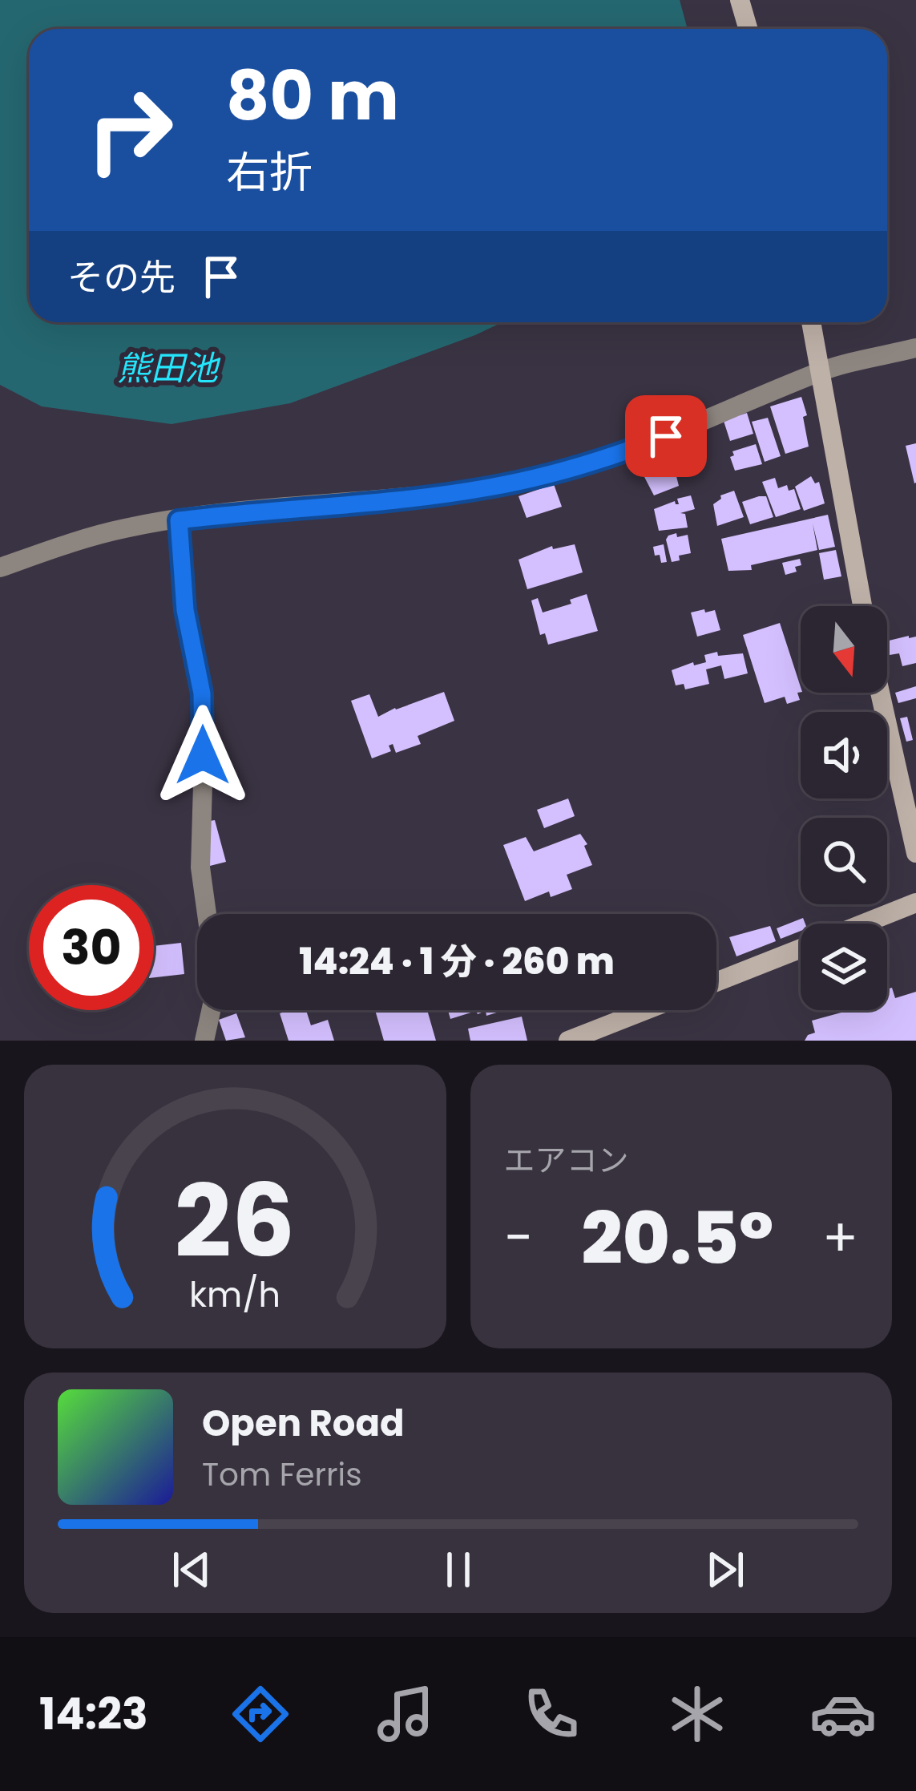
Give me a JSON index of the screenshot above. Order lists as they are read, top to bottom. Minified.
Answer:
{"water":["熊田池"],"north":"bottom","page":{"turn":["80 m","右折"],"then":"その先","limit":"30","trip":"14:24 · 1 分 · 260 m","tile":"エアコン","heat":["−","20.5°","+"],"song":["Open Road","Tom Ferris"],"tabs":"14:23","gauge":["26","km/h"]}}
